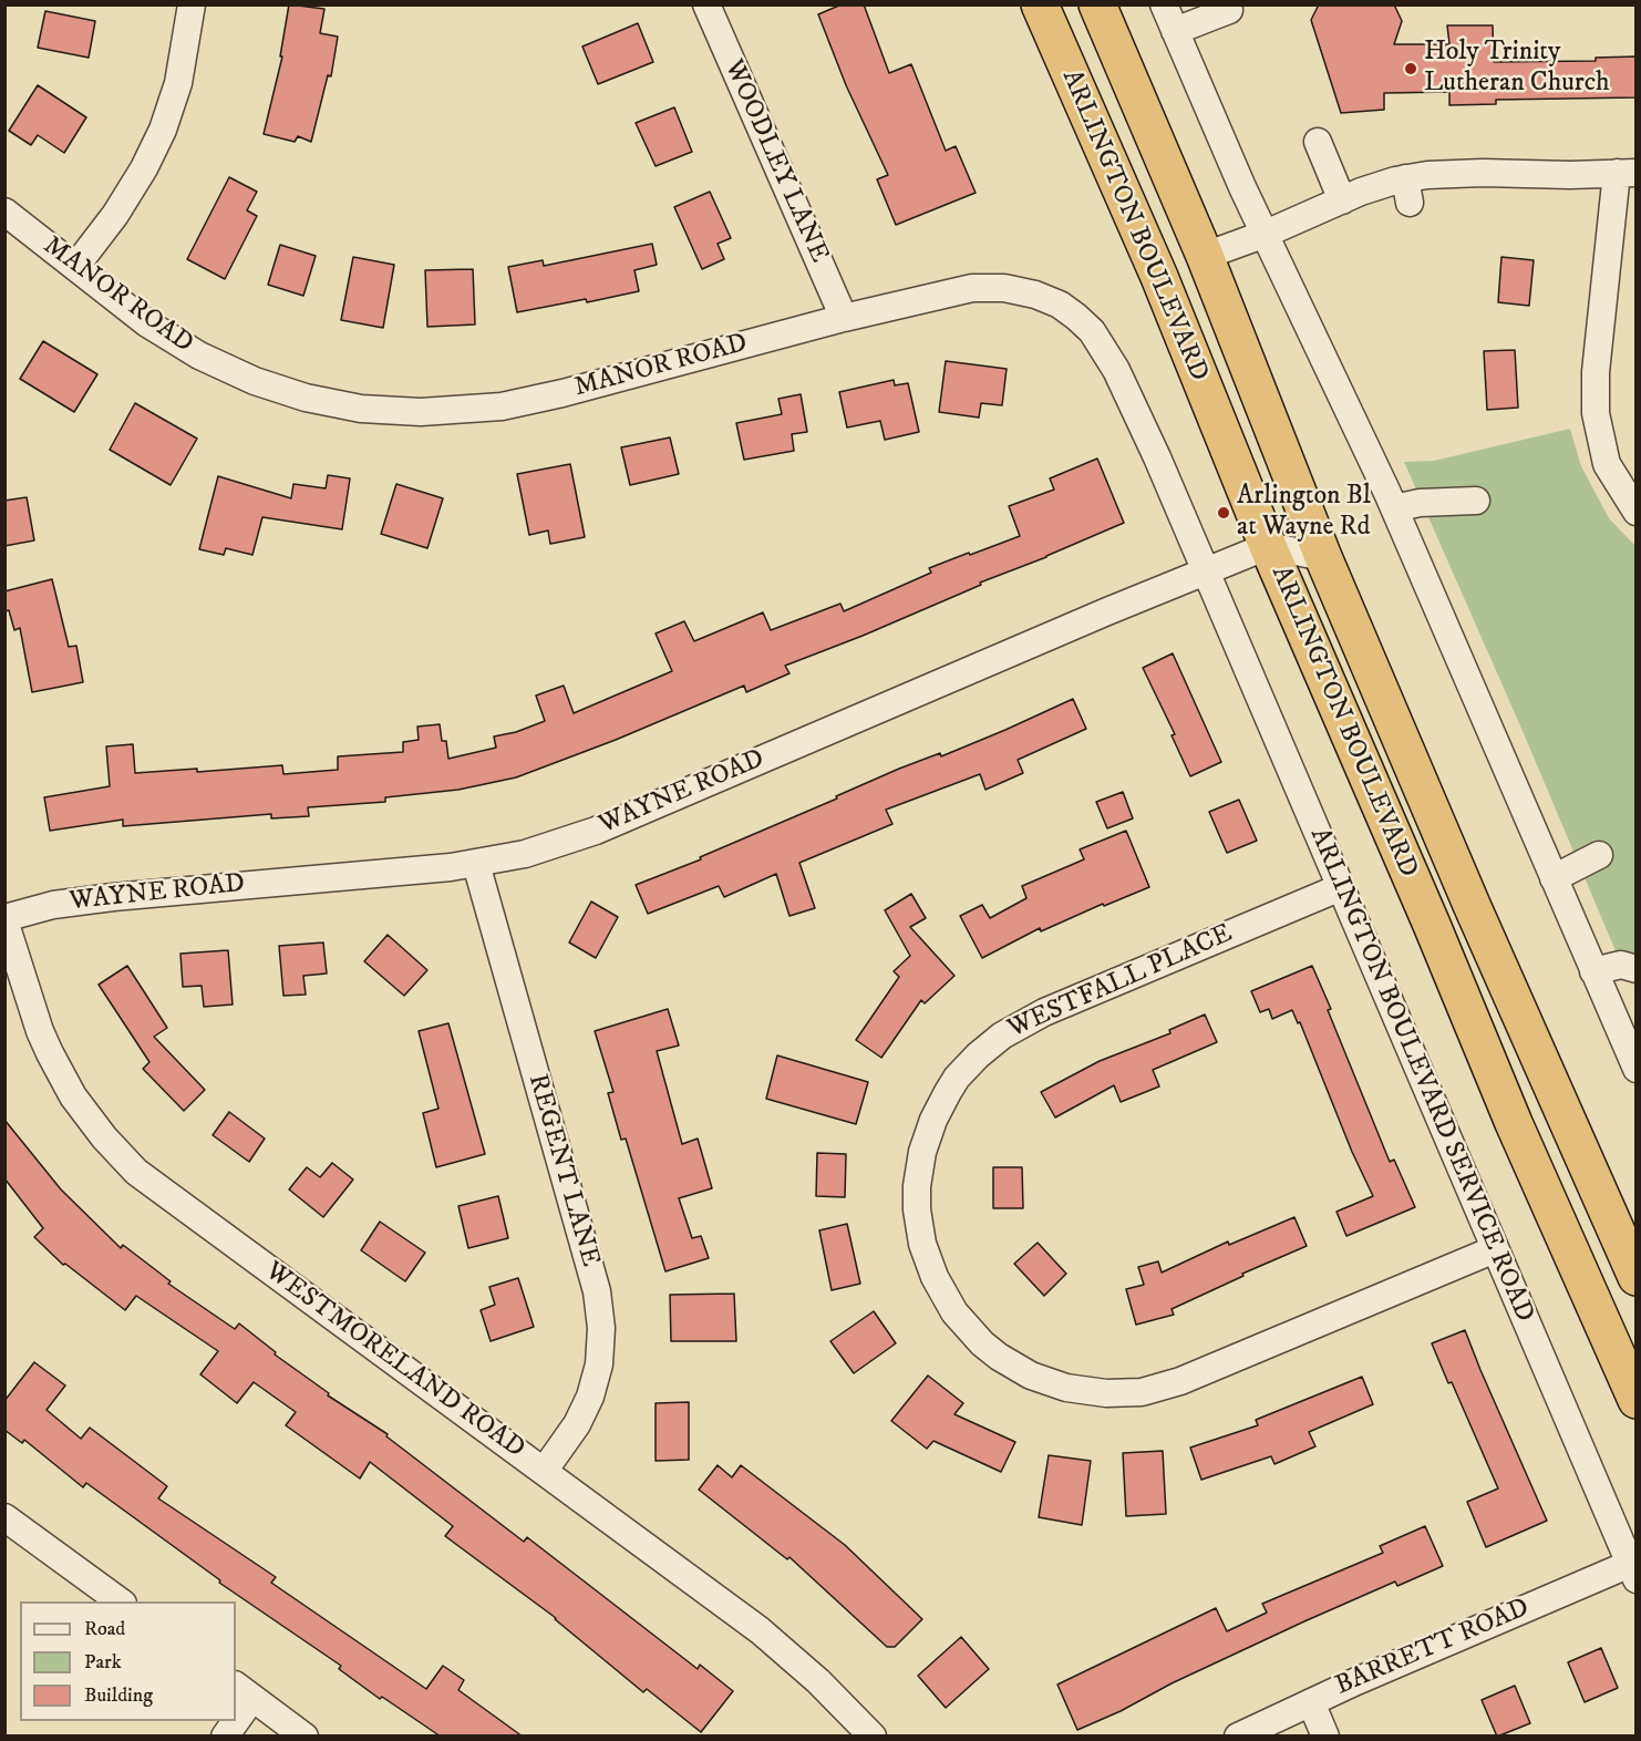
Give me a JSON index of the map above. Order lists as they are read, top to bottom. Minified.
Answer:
{"streets":{"highway":["ARLINGTON BOULEVARD"],"street":["WOODLEY LANE","MANOR ROAD","WAYNE ROAD","WESTFALL PLACE","ARLINGTON BOULEVARD SERVICE ROAD","REGENT LANE","WESTMORELAND ROAD","BARRETT ROAD"]},"crossings":[["WOODLEY LANE","MANOR ROAD"],["ARLINGTON BOULEVARD","WAYNE ROAD"],["MANOR ROAD","WAYNE ROAD"],["MANOR ROAD","ARLINGTON BOULEVARD SERVICE ROAD"],["WAYNE ROAD","ARLINGTON BOULEVARD SERVICE ROAD"],["WAYNE ROAD","REGENT LANE"],["WAYNE ROAD","WESTMORELAND ROAD"],["WESTFALL PLACE","ARLINGTON BOULEVARD SERVICE ROAD"],["ARLINGTON BOULEVARD SERVICE ROAD","BARRETT ROAD"],["REGENT LANE","WESTMORELAND ROAD"]],"places":["Holy Trinity Lutheran Church","Arlington Bl at Wayne Rd"],"legend":["Road","Park","Building"]}
